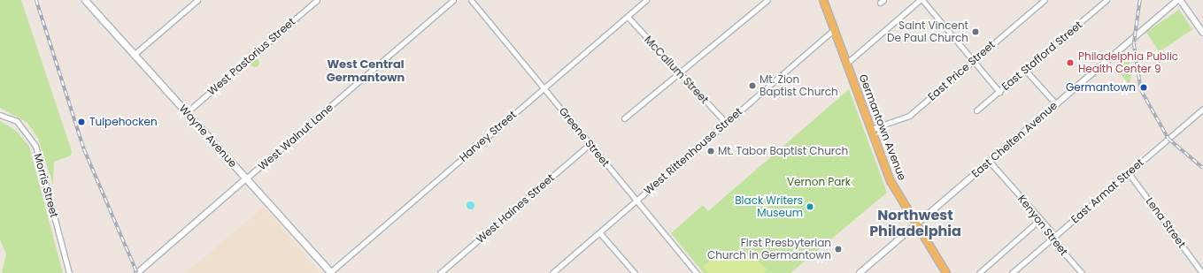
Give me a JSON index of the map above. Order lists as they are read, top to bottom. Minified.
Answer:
{"streets":{"main road":["Germantown Avenue","Wayne Avenue"],"street":["East Stafford Street","West Pastorius Street","McCallum Street","East Price Street","Harvey Street","West Walnut Lane","Greene Street","East Chelten Avenue","West Rittenhouse Street","Morris Street","East Armat Street","West Haines Street","Lena Street","Kenyon Street"]},"crossings":[["West Pastorius Street","Wayne Avenue"],["McCallum Street","Harvey Street"],["McCallum Street","West Rittenhouse Street"],["East Price Street","Germantown Avenue"],["Germantown Avenue","East Chelten Avenue"],["Germantown Avenue","West Rittenhouse Street"],["Wayne Avenue","Harvey Street"],["Wayne Avenue","West Walnut Lane"],["Harvey Street","Greene Street"],["Greene Street","West Rittenhouse Street"],["Greene Street","West Haines Street"],["East Chelten Avenue","Kenyon Street"],["East Armat Street","Lena Street"],["East Armat Street","Kenyon Street"]],"districts":["West Central Germantown","Northwest Philadelphia"],"parks":["Vernon Park"],"places":["Saint Vincent De Paul Church","Philadelphia Public Health Center 9","Mt. Zion Baptist Church","Germantown","Tulpehocken","Mt. Tabor Baptist Church","Black Writers Museum","First Presbyterian Church in Germantown"]}
